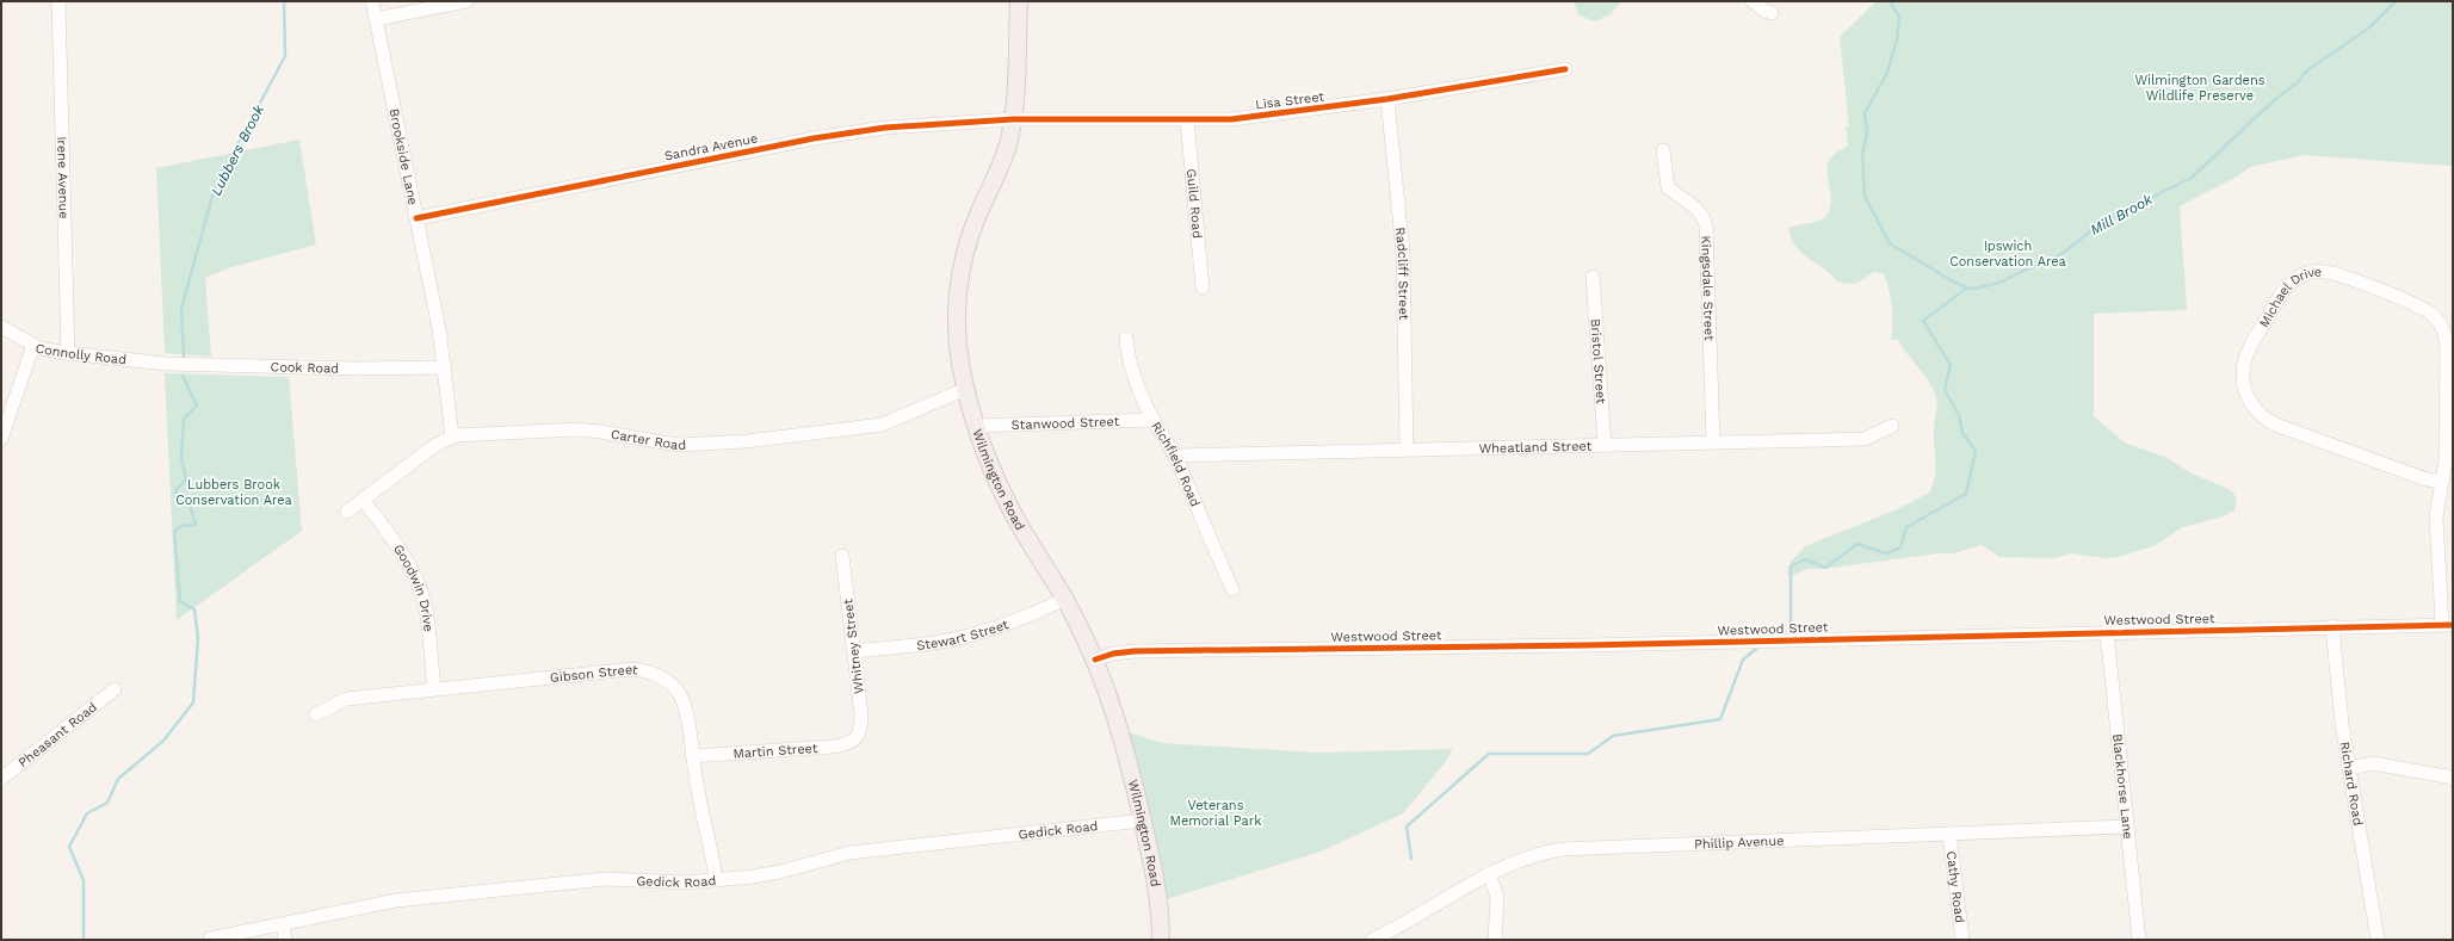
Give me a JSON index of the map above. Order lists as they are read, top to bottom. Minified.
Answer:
{"streets":{"main road":["Wilmington Road"],"street":["Lisa Street","Sandra Avenue","Brookside Lane","Irene Avenue","Guild Road","Radcliff Street","Kingsdale Street","Michael Drive","Connolly Road","Bristol Street","Cook Road","Stanwood Street","Carter Road","Wheatland Street","Richfield Road","Goodwin Drive","Westwood Street","Stewart Street","Whitney Street","Gibson Street","Pheasant Road","Martin Street","Richard Road","Blackhorse Lane","Gedick Road","Phillip Avenue","Cathy Road"]},"crossings":[["Lisa Street","Sandra Avenue"],["Lisa Street","Guild Road"],["Lisa Street","Radcliff Street"],["Lisa Street","Wilmington Road"],["Sandra Avenue","Brookside Lane"],["Sandra Avenue","Wilmington Road"],["Brookside Lane","Cook Road"],["Brookside Lane","Carter Road"],["Irene Avenue","Connolly Road"],["Radcliff Street","Wheatland Street"],["Kingsdale Street","Wheatland Street"],["Michael Drive","Westwood Street"],["Connolly Road","Cook Road"],["Bristol Street","Wheatland Street"],["Stanwood Street","Richfield Road"],["Stanwood Street","Wilmington Road"],["Carter Road","Wilmington Road"],["Carter Road","Goodwin Drive"],["Wheatland Street","Richfield Road"],["Wilmington Road","Westwood Street"],["Wilmington Road","Stewart Street"],["Wilmington Road","Gedick Road"],["Goodwin Drive","Gibson Street"],["Westwood Street","Richard Road"],["Westwood Street","Blackhorse Lane"],["Stewart Street","Whitney Street"],["Whitney Street","Martin Street"],["Gibson Street","Martin Street"],["Gibson Street","Gedick Road"],["Blackhorse Lane","Phillip Avenue"],["Phillip Avenue","Cathy Road"]],"water":["Lubbers Brook","Mill Brook"],"parks":["Wilmington Gardens Wildlife Preserve","Ipswich Conservation Area","Lubbers Brook Conservation Area","Veterans Memorial Park"]}
